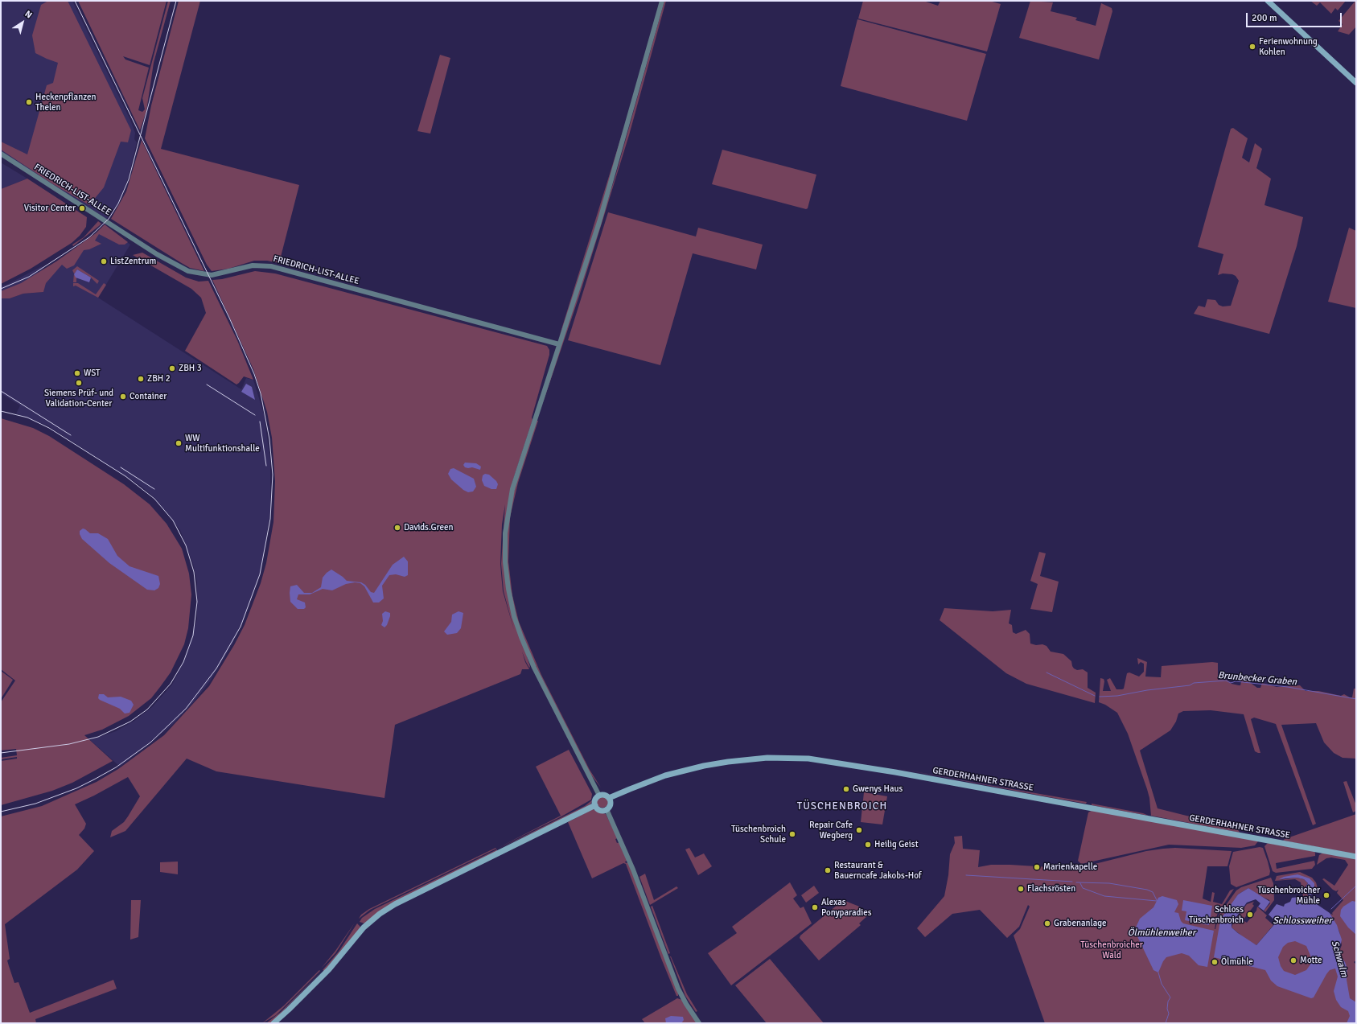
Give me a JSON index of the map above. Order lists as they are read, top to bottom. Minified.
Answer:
{"streets":{"main road":["GERDERHAHNER STRASSE"],"street":["FRIEDRICH-LIST-ALLEE"]},"districts":["TÜSCHENBROICH"],"water":["Brunbecker Graben","Schlossweiher","Ölmühlenweiher","Schwalm"],"parks":["Tüschenbroicher Wald"],"places":["Ferienwohnung Kohlen","Heckenpflanzen Thelen","Visitor Center","ListZentrum","ZBH 3","WST","ZBH 2","Siemens Prüf- und Validation-Center","Container","WW Multifunktionshalle","Davids.Green","Gwenys Haus","Repair Cafe Wegberg","Tüschenbroich Schule","Heilig Geist","Marienkapelle","Restaurant & Bauerncafe Jakobs-Hof","Flachsrösten","Tüschenbroicher Mühle","Alexas Ponyparadies","Schloss Tüschenbroich","Grabenanlage","Motte","Ölmühle"],"scale_bar":"200 m","north":"top right"}
